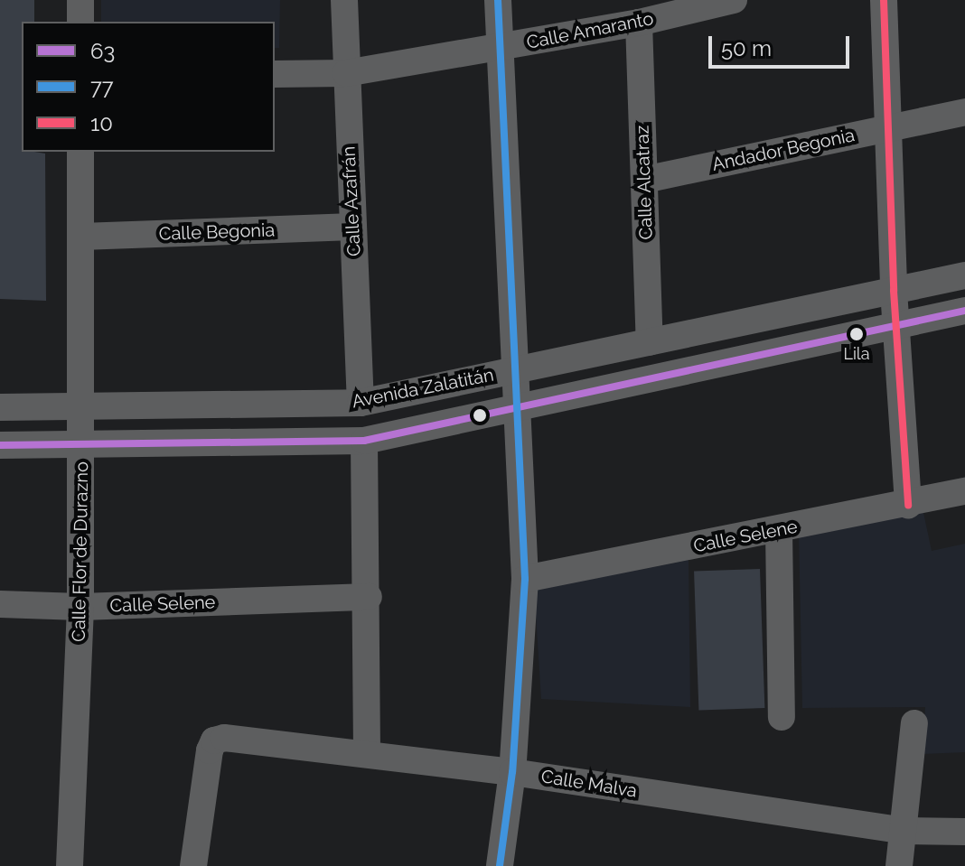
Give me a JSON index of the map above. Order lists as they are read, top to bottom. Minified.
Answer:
{"streets":{"street":["Calle Amaranto","Andador Begonia","Calle Alcatraz","Calle Azafrán","Calle Begonia","Avenida Zalatitán","Calle Selene","Calle Flor de Durazno","Calle Malva"]},"crossings":[["Calle Amaranto","Calle Alcatraz"],["Calle Amaranto","Calle Azafrán"],["Andador Begonia","Calle Alcatraz"],["Calle Alcatraz","Avenida Zalatitán"],["Calle Azafrán","Calle Begonia"],["Calle Azafrán","Avenida Zalatitán"],["Calle Begonia","Calle Flor de Durazno"],["Avenida Zalatitán","Calle Flor de Durazno"],["Calle Selene","Calle Flor de Durazno"]],"places":["Lila"],"lines":["transit line 77","transit line 10","transit line 63"],"legend":["63","77","10"],"scale_bar":"50 m"}
